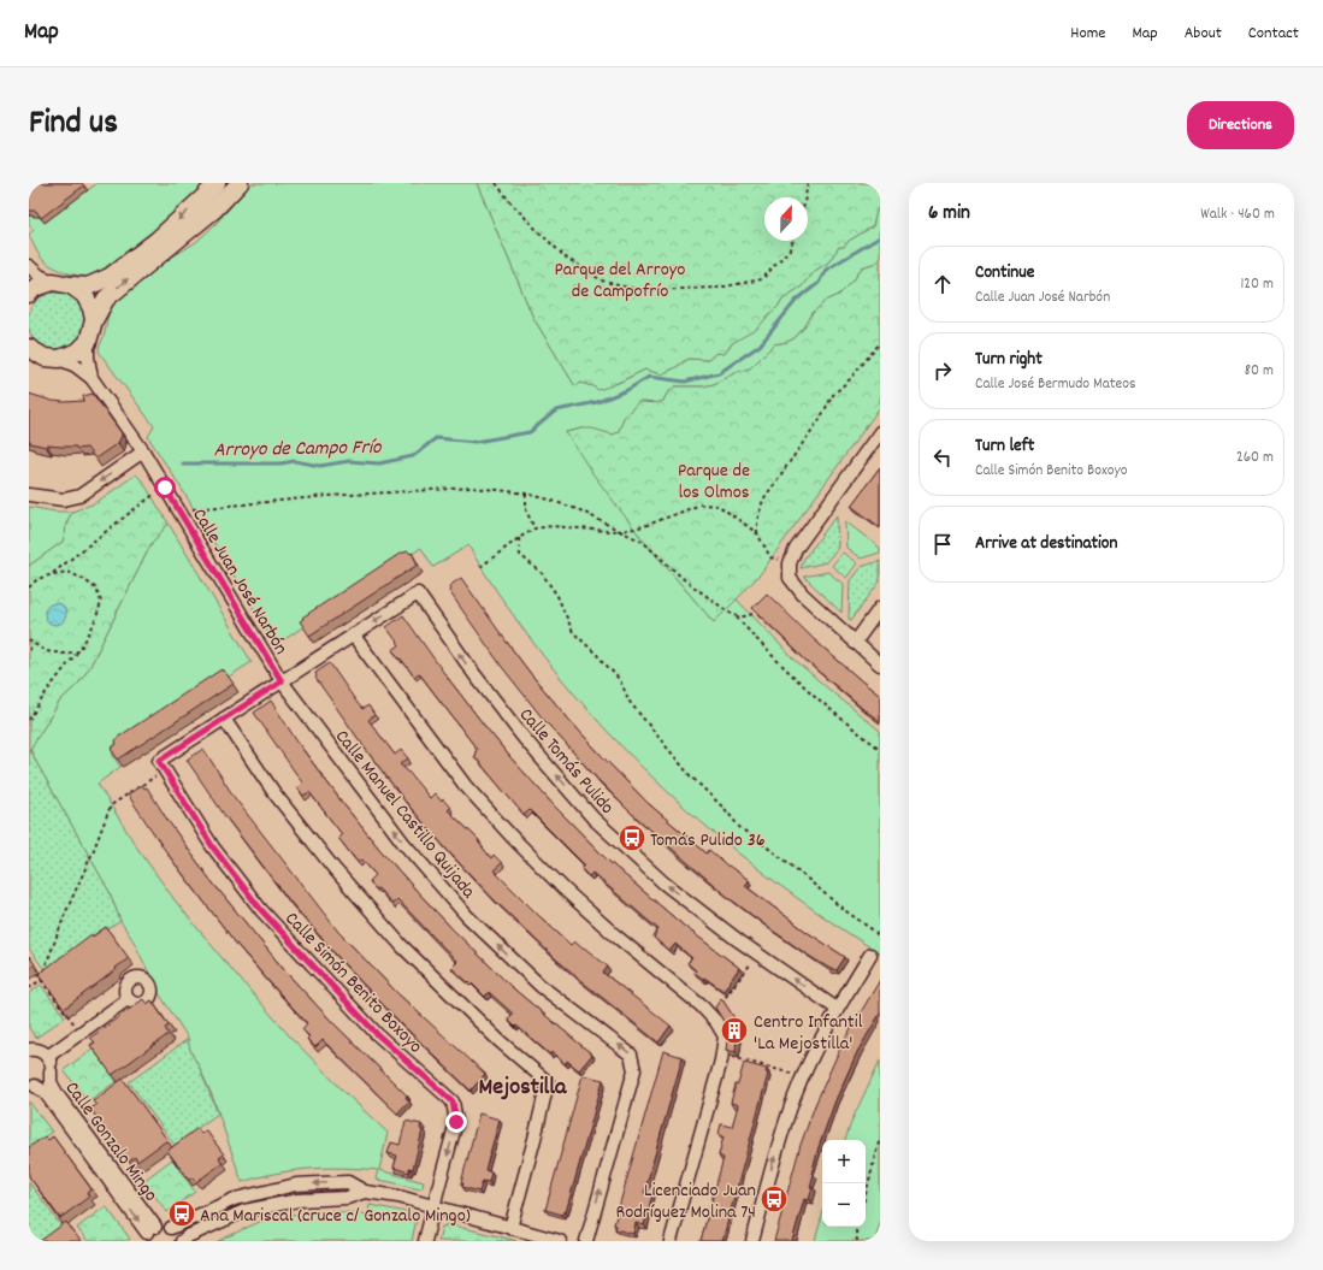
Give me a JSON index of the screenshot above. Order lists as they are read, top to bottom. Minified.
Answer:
{"streets":{"street":["Calle Juan José Narbón","Calle Tomás Pulido","Calle Manuel Castillo Quijada","Calle Simón Benito Boxoyo","Calle Gonzalo Mingo"]},"crossings":[["Calle Juan José Narbón","Calle Manuel Castillo Quijada"]],"districts":["Mejostilla"],"water":["Arroyo de Campo Frío"],"parks":["Parque del Arroyo de Campofrío","Parque de los Olmos"],"places":{"bus stop":["Tomás Pulido 36","Licenciado Juan Rodríguez Molina 74","Ana Mariscal (cruce c/ Gonzalo Mingo)"],"building":["Centro Infantil 'La Mejostilla'"]},"north":"top","page":{"header":"Map","nav":["Home","Map","About","Contact"],"title":"Find us","buttons":"Directions","heading":["6 min","Walk · 460 m"],"list":[["Continue","Calle Juan José Narbón","120 m"],["Turn right","Calle José Bermudo Mateos","80 m"],["Turn left","Calle Simón Benito Boxoyo","260 m"],"Arrive at destination"],"map_buttons":["+","−"]}}
